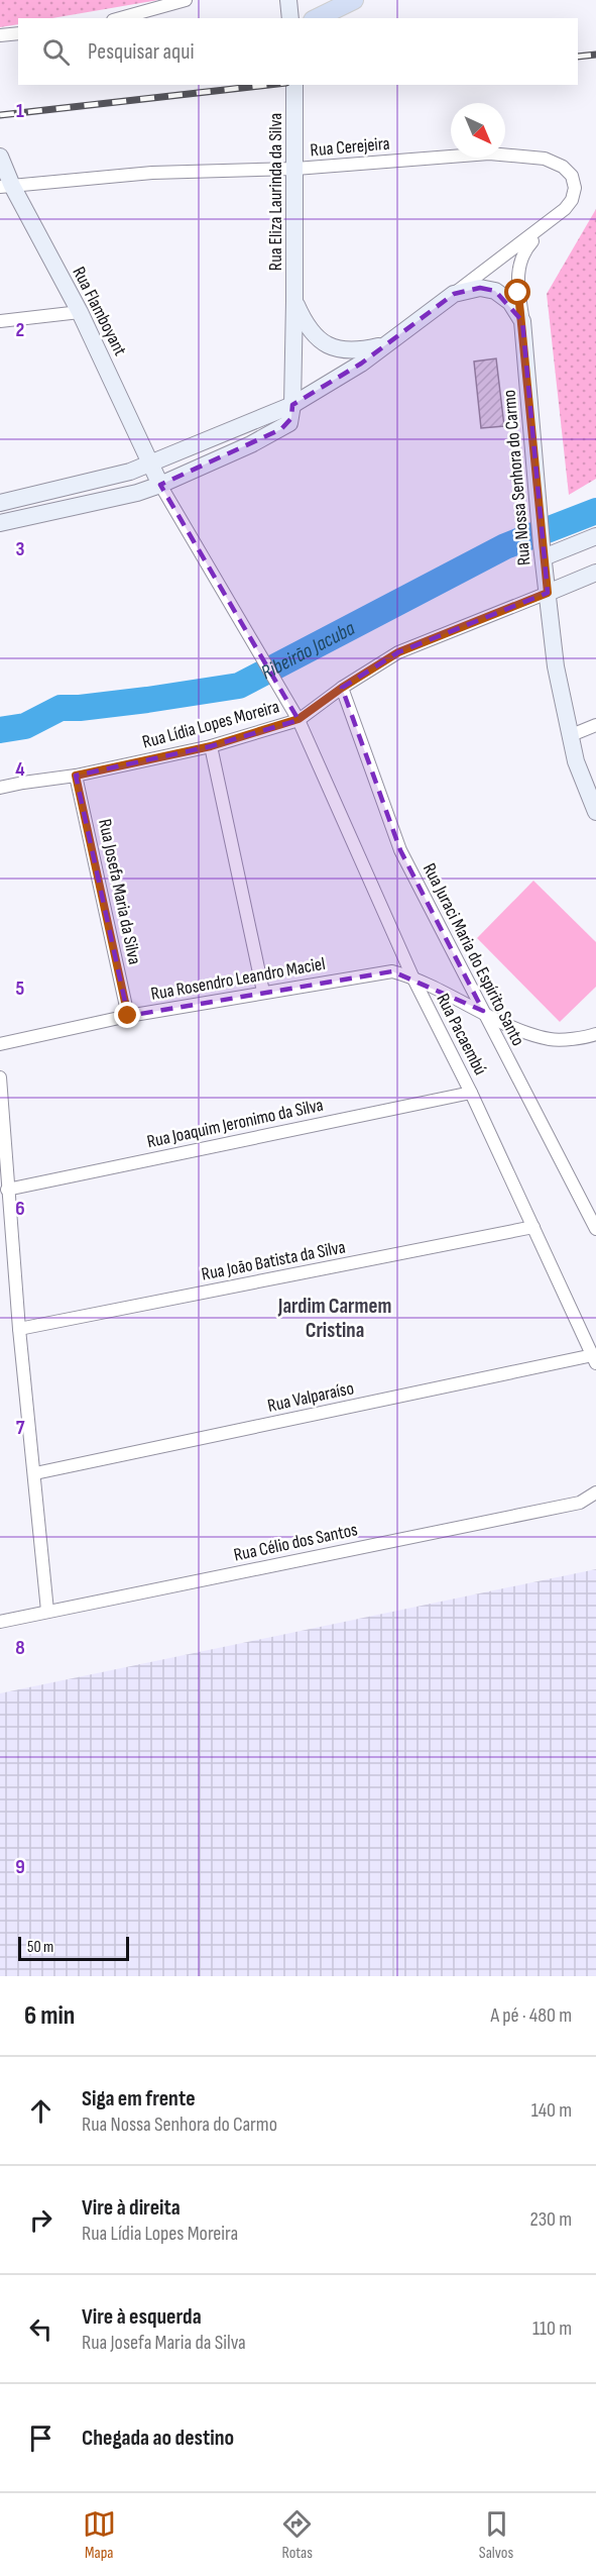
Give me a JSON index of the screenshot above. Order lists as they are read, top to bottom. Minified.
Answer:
{"streets":{"main road":["Rua Eliza Laurinda da Silva","Rua Flamboyant","Rua Nossa Senhora do Carmo"],"street":["Rua Cerejeira","Rua Lídia Lopes Moreira","Rua Josefa Maria da Silva","Rua Juraci Maria do Espírito Santo","Rua Rosendro Leandro Maciel","Rua Pacaembú","Rua Joaquim Jeronimo da Silva","Rua João Batista da Silva","Rua Valparaíso","Rua Célio dos Santos"]},"crossings":[["Rua Cerejeira","Rua Eliza Laurinda da Silva"],["Rua Cerejeira","Rua Flamboyant"],["Rua Cerejeira","Rua Nossa Senhora do Carmo"],["Rua Flamboyant","Rua Pacaembú"],["Rua Nossa Senhora do Carmo","Rua Lídia Lopes Moreira"],["Rua Lídia Lopes Moreira","Rua Josefa Maria da Silva"],["Rua Lídia Lopes Moreira","Rua Juraci Maria do Espírito Santo"],["Rua Lídia Lopes Moreira","Rua Pacaembú"],["Rua Josefa Maria da Silva","Rua Rosendro Leandro Maciel"],["Rua Juraci Maria do Espírito Santo","Rua Rosendro Leandro Maciel"],["Rua Rosendro Leandro Maciel","Rua Pacaembú"],["Rua Pacaembú","Rua Joaquim Jeronimo da Silva"],["Rua Pacaembú","Rua João Batista da Silva"],["Rua Pacaembú","Rua Valparaíso"]],"districts":["Jardim Carmem Cristina"],"water":["Ribeirão Jacuba"],"scale_bar":"50 m","north":"bottom right","page":{"search":"Pesquisar aqui","scale":"50 m","heading":["6 min","A pé · 480 m"],"list":[["Siga em frente","Rua Nossa Senhora do Carmo","140 m"],["Vire à direita","Rua Lídia Lopes Moreira","230 m"],["Vire à esquerda","Rua Josefa Maria da Silva","110 m"],"Chegada ao destino"],"nav":["Mapa","Rotas","Salvos"]},"grid":{"rows":["1","2","3","4","5","6","7","8","9"]}}
